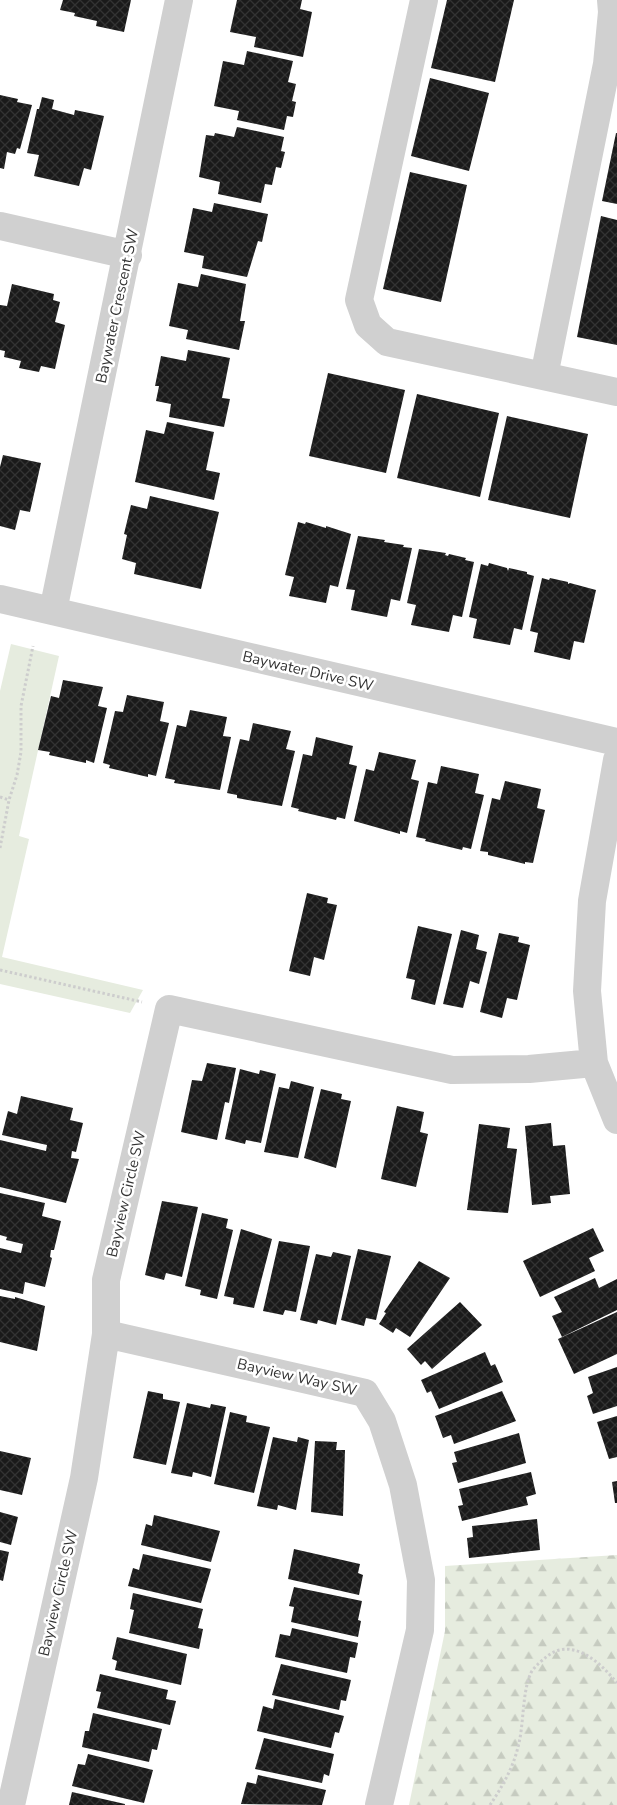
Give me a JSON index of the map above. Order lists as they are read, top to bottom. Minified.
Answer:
{"streets":{"street":["Baywater Crescent SW","Baywater Drive SW","Bayview Circle SW","Bayview Way SW"]},"crossings":[["Baywater Crescent SW","Baywater Drive SW"],["Bayview Circle SW","Bayview Way SW"]]}
